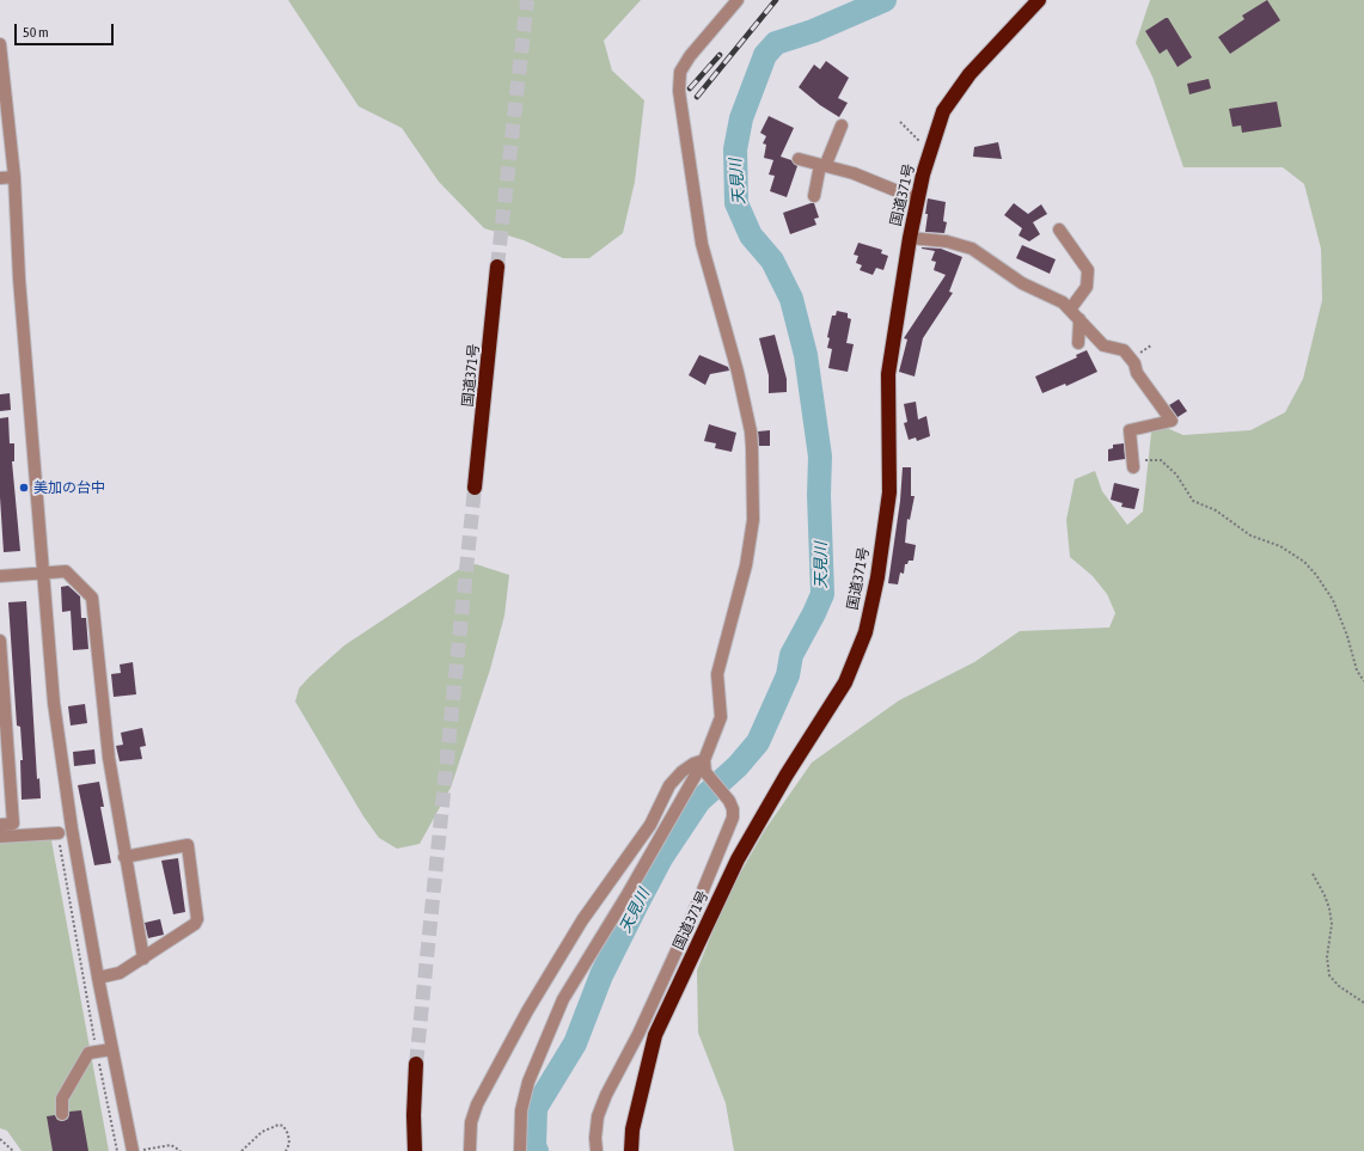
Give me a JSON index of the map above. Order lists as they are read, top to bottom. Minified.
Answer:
{"streets":{"highway":["国道371号"]},"water":["天見川"],"places":["美加の台中"],"scale_bar":"50 m"}
